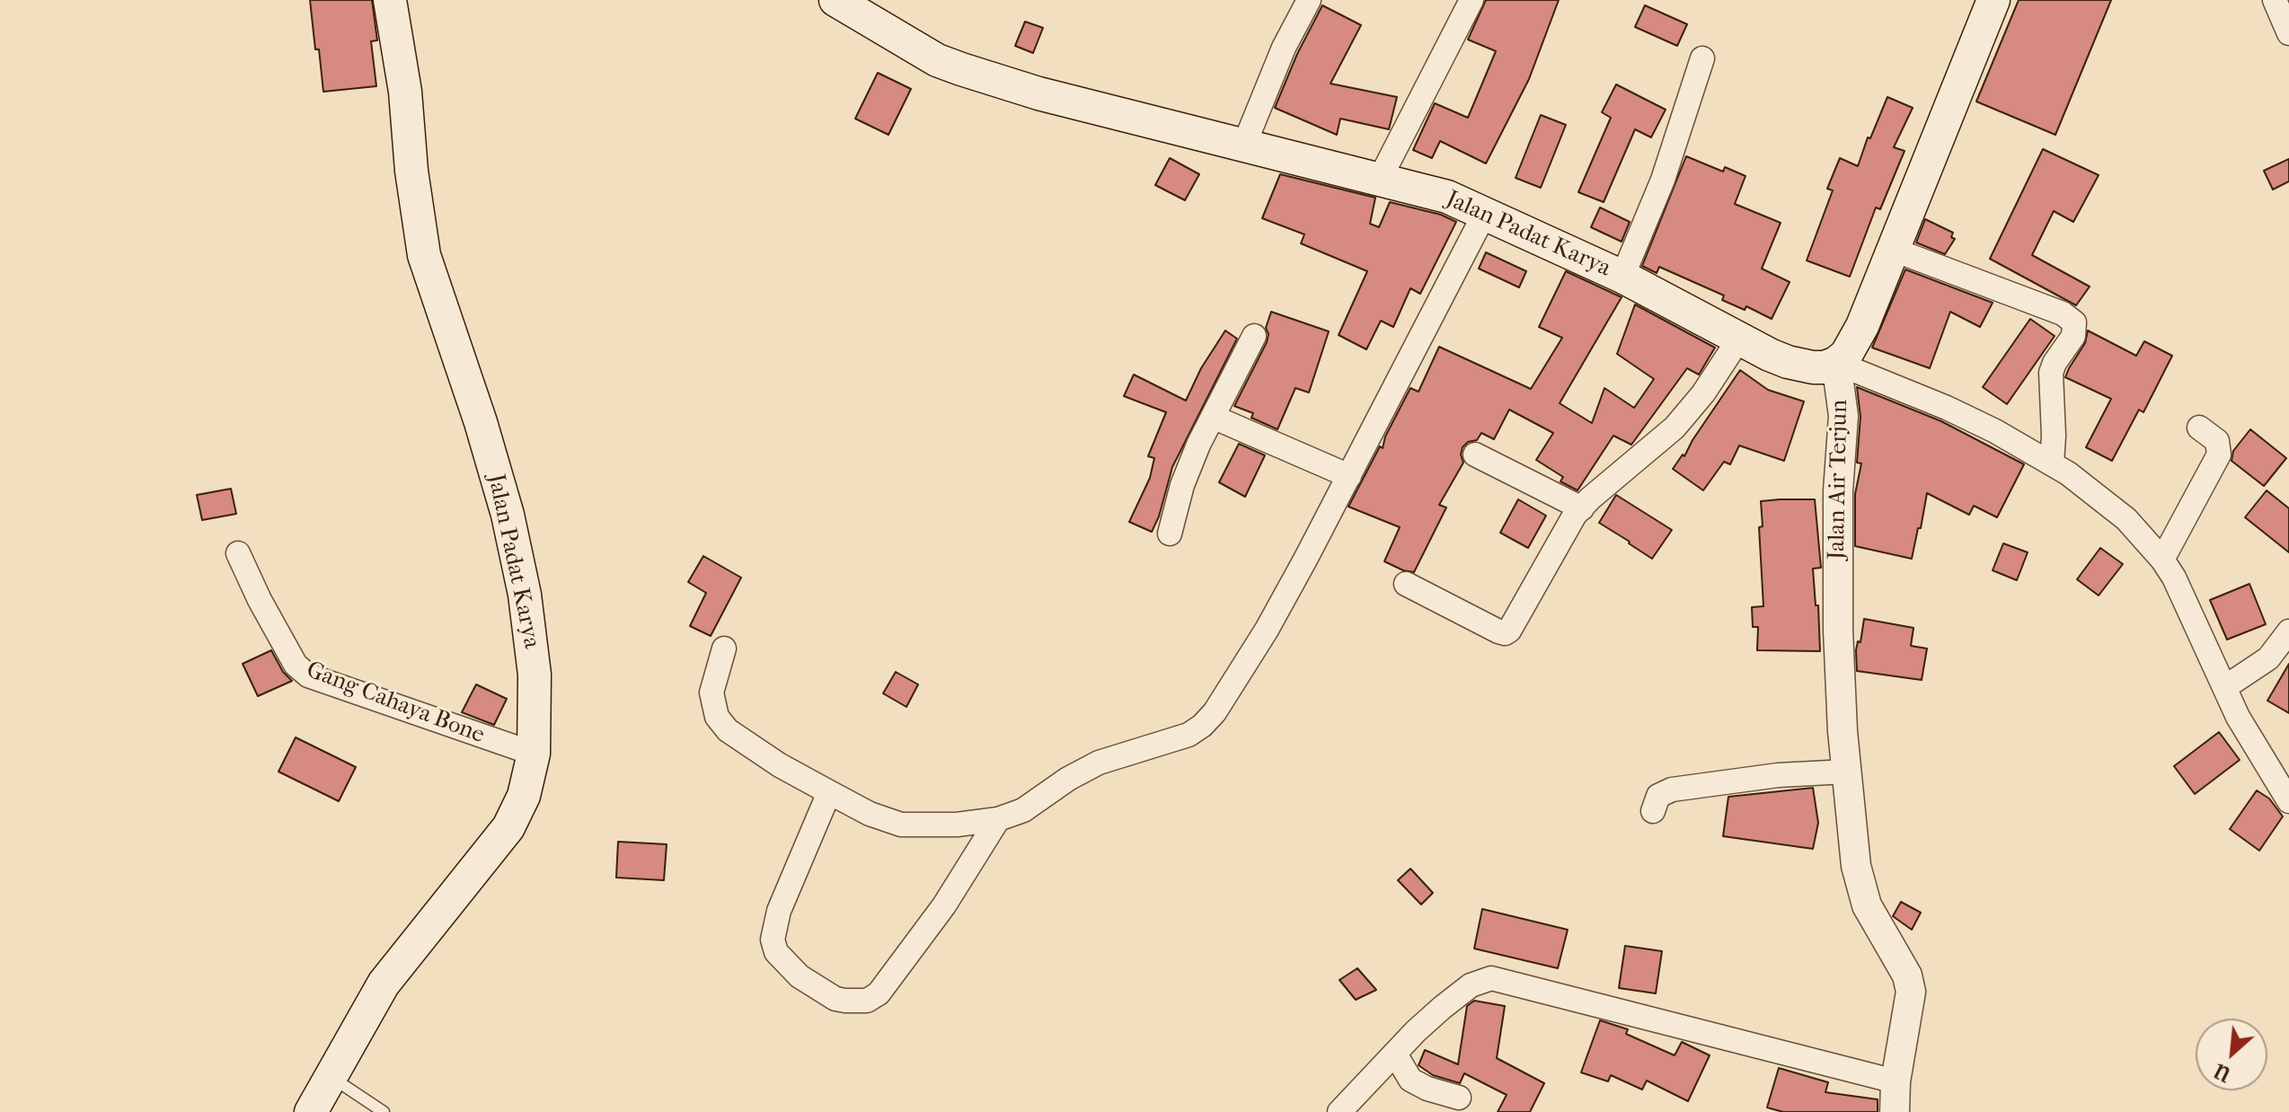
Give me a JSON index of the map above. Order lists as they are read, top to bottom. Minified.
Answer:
{"streets":{"main road":["Jalan Padat Karya"],"street":["Jalan Air Terjun","Gang Cahaya Bone"]},"crossings":[["Jalan Padat Karya","Jalan Air Terjun"],["Jalan Padat Karya","Gang Cahaya Bone"]],"north":"bottom left"}
